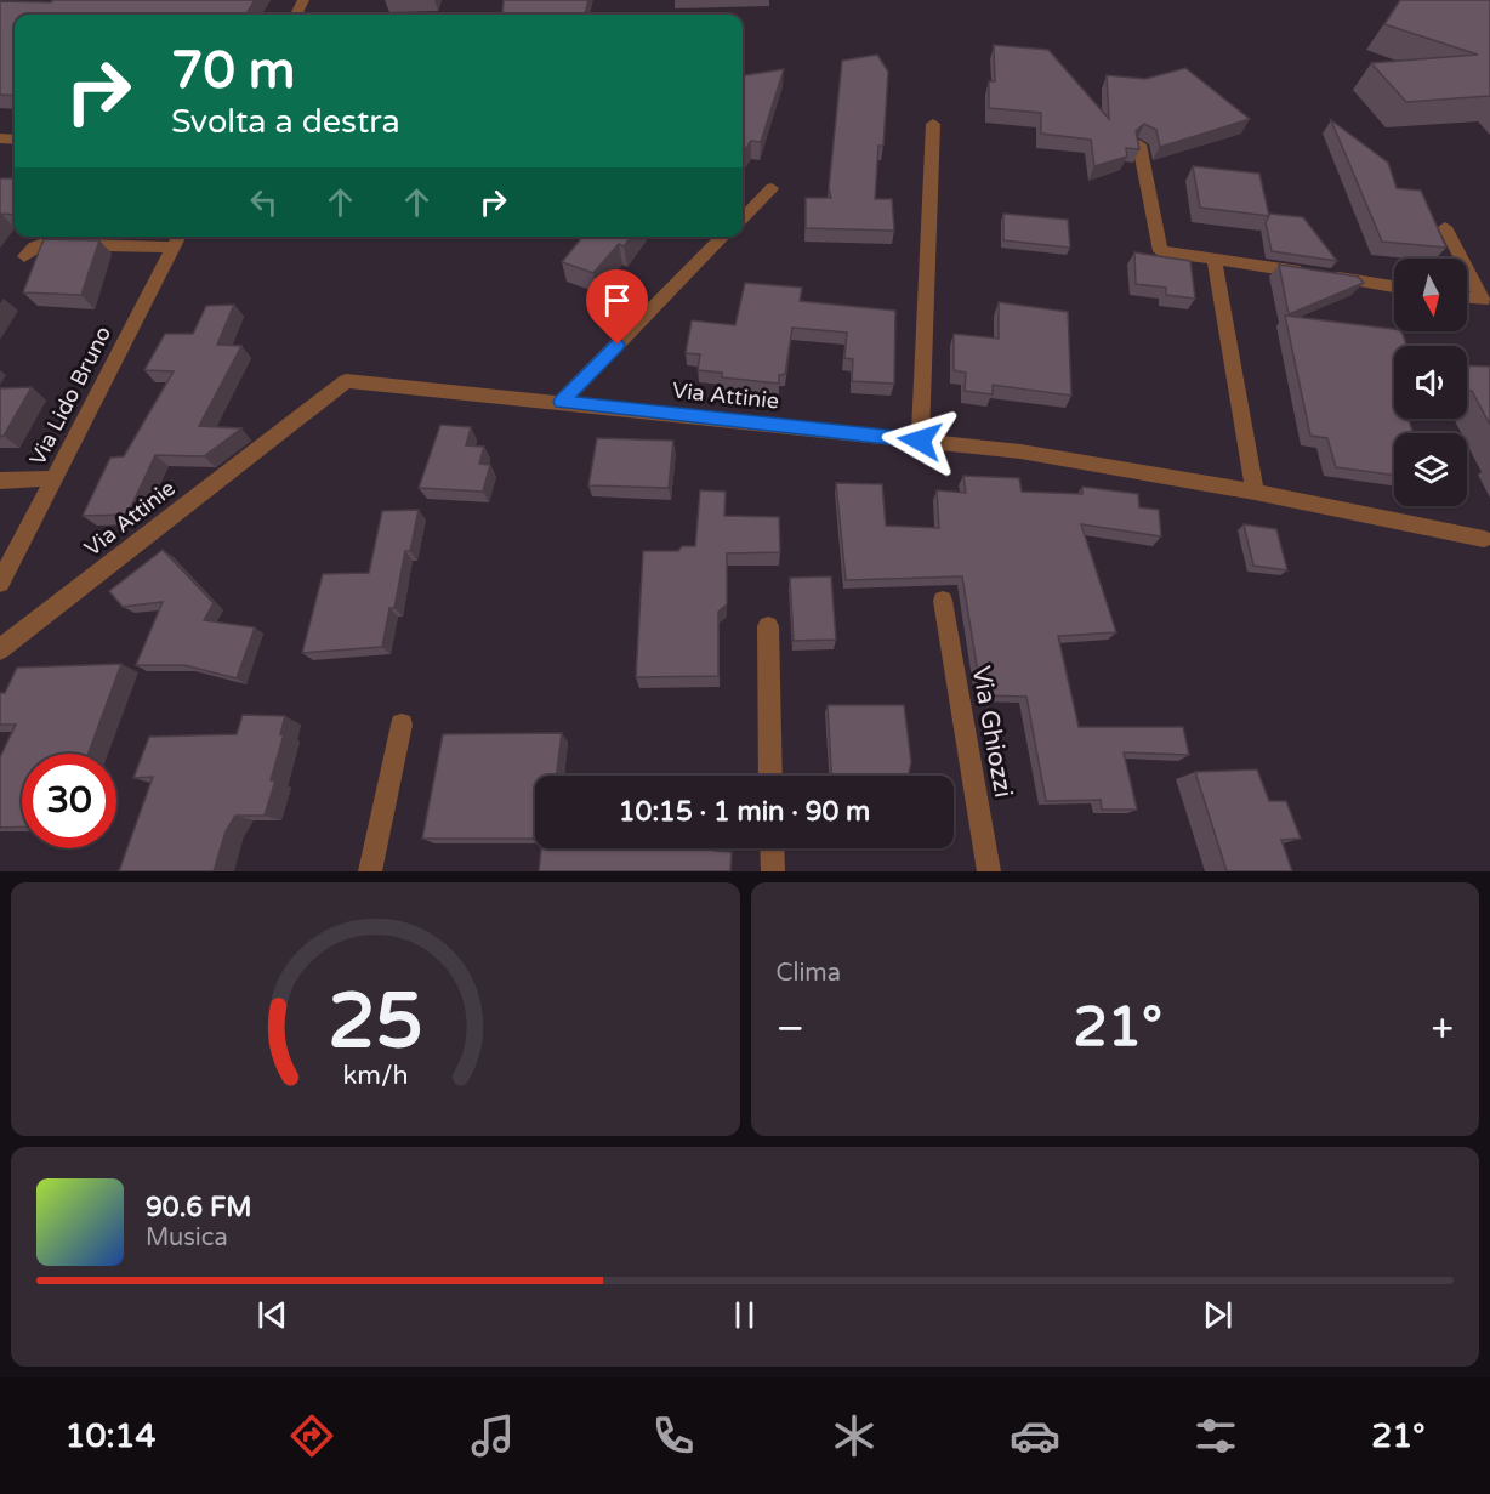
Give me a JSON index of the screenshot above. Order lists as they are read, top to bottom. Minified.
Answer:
{"streets":{"street":["Via Lido Bruno","Via Attinie","Via Ghiozzi"]},"north":"bottom","page":{"turn":["70 m","Svolta a destra"],"limit":"30","trip":"10:15 · 1 min · 90 m","tile":"Clima","heat":["−","21°","+"],"song":["90.6 FM","Musica"],"tabs":["10:14","21°"],"gauge":["25","km/h"]}}
